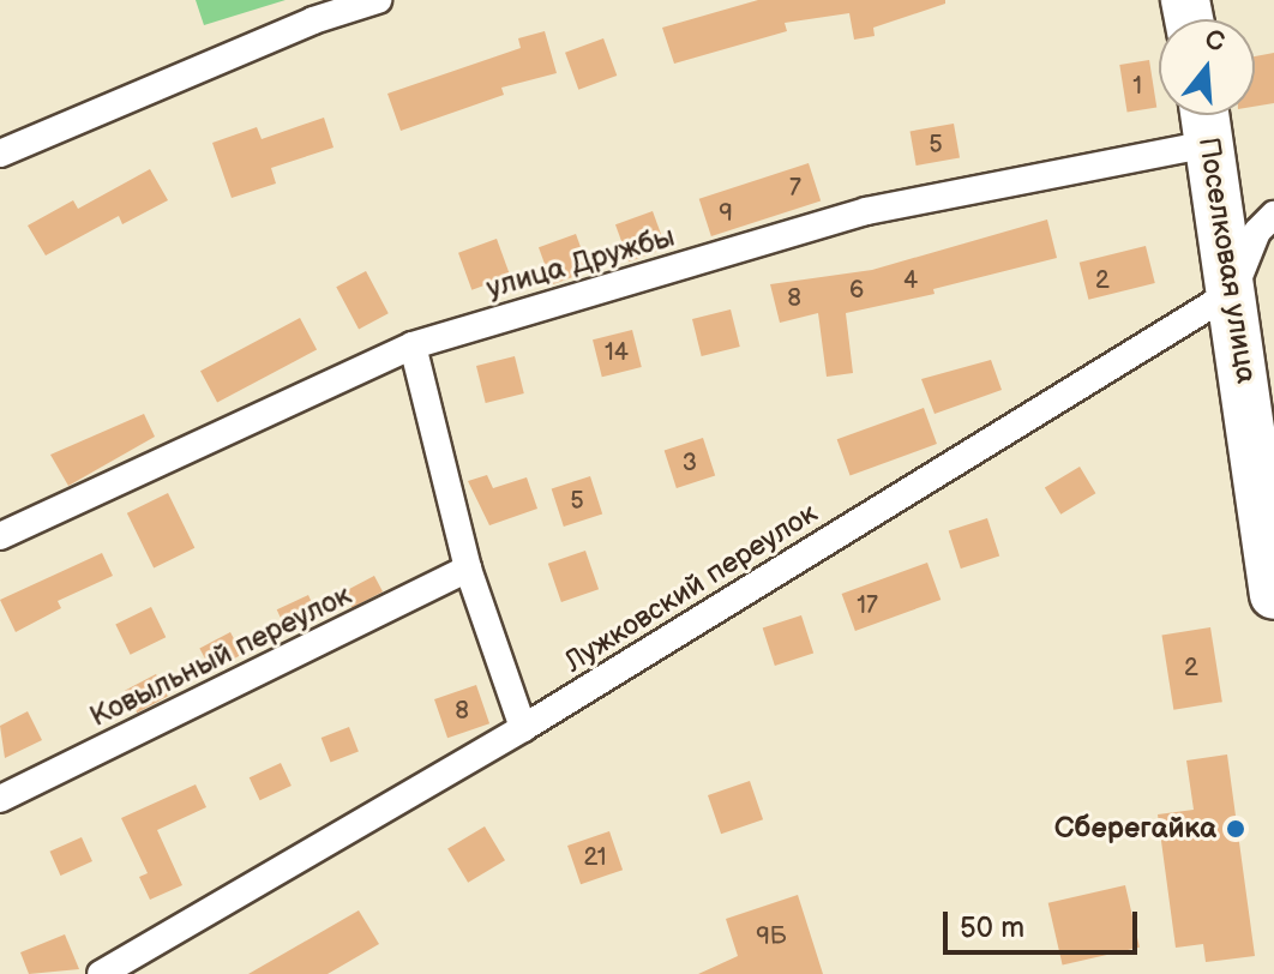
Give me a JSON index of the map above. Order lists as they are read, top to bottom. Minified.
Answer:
{"streets":{"highway":["Поселковая улица"],"street":["улица Дружбы","Лужковский переулок","Ковыльный переулок"]},"crossings":[["Поселковая улица","улица Дружбы"],["Поселковая улица","Лужковский переулок"]],"places":["Сберегайка"],"house_numbers":["1","5","7","9","4","2","6","8","14","3","5","17","2","8","21","9Б"],"scale_bar":"50 m","north":"top"}
